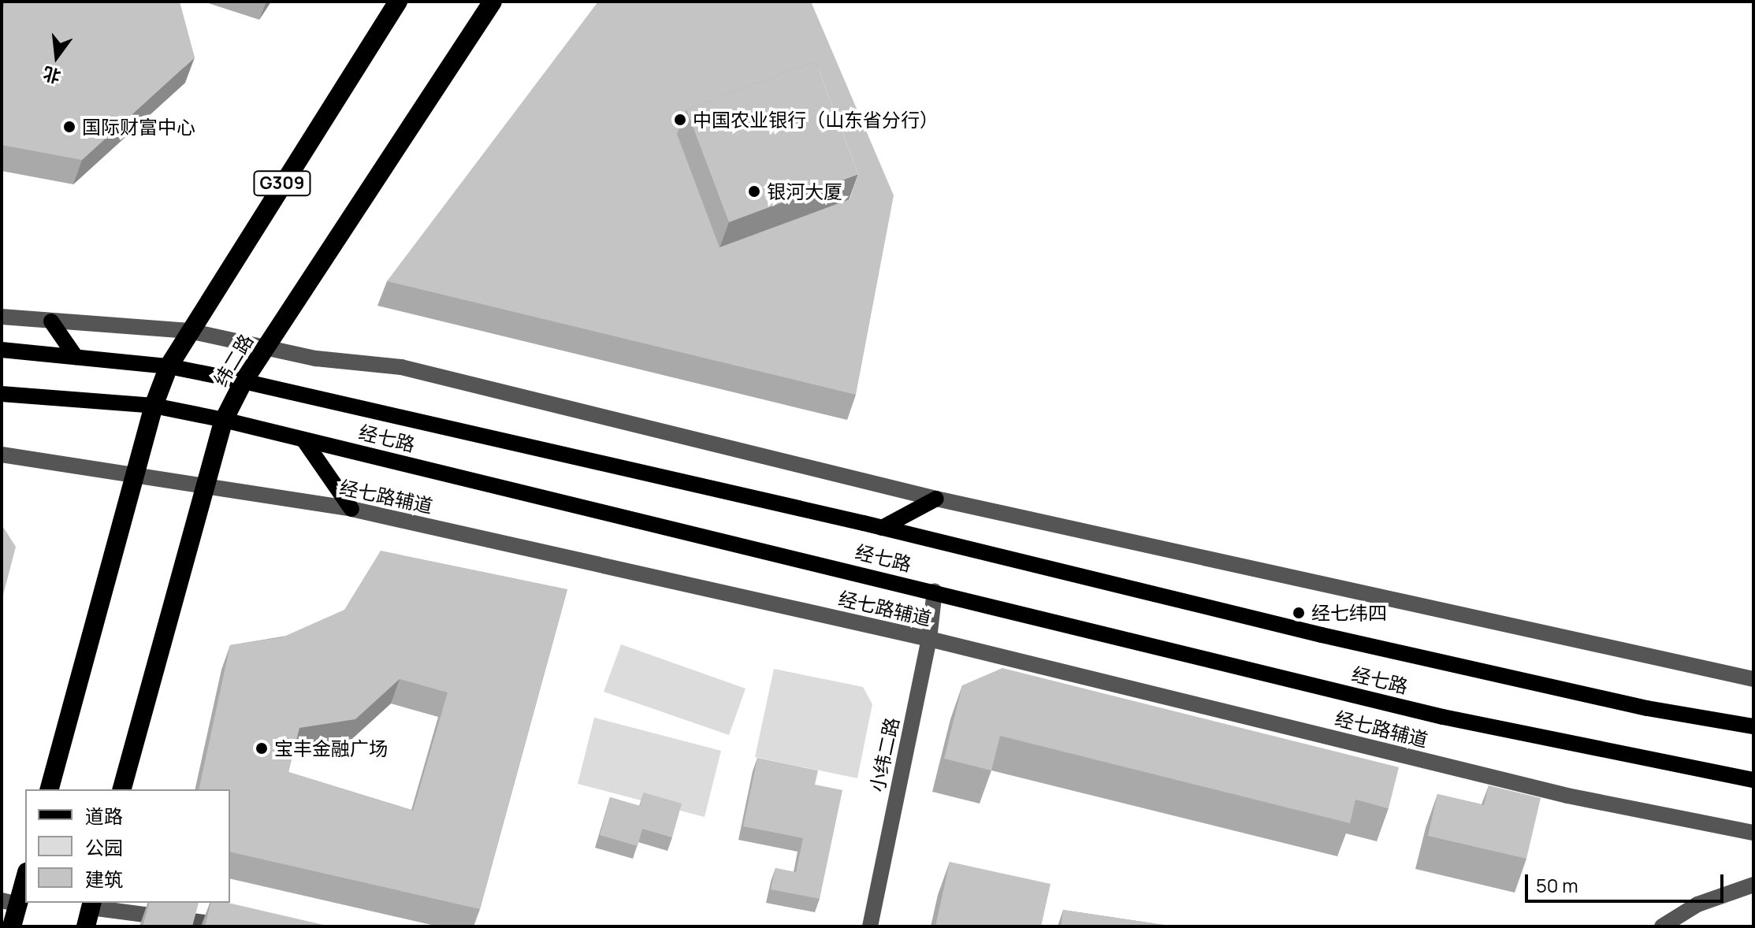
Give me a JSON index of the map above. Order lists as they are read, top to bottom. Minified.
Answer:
{"streets":{"highway":["G309","纬二路"],"main road":["经七路"],"street":["经七路辅道","小纬二路"]},"crossings":[["G309","经七路"],["G309","经七路辅道"],["纬二路","经七路"],["纬二路","经七路辅道"],["经七路","小纬二路"],["经七路辅道","小纬二路"]],"places":["中国农业银行（山东省分行）","国际财富中心","银河大厦","经七纬四","宝丰金融广场"],"legend":["道路","公园","建筑"],"scale_bar":"50 m","north":"bottom"}
